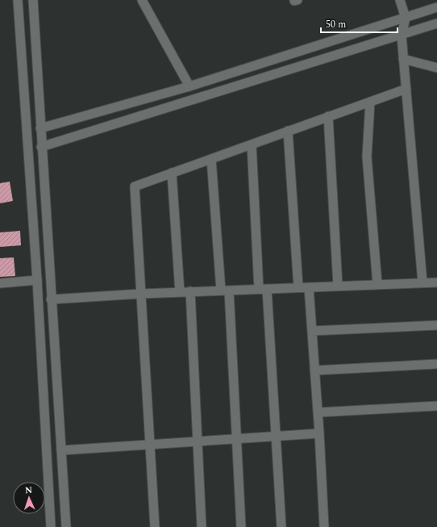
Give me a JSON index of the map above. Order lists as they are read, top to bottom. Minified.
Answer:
{"scale_bar":"50 m","north":"top"}
